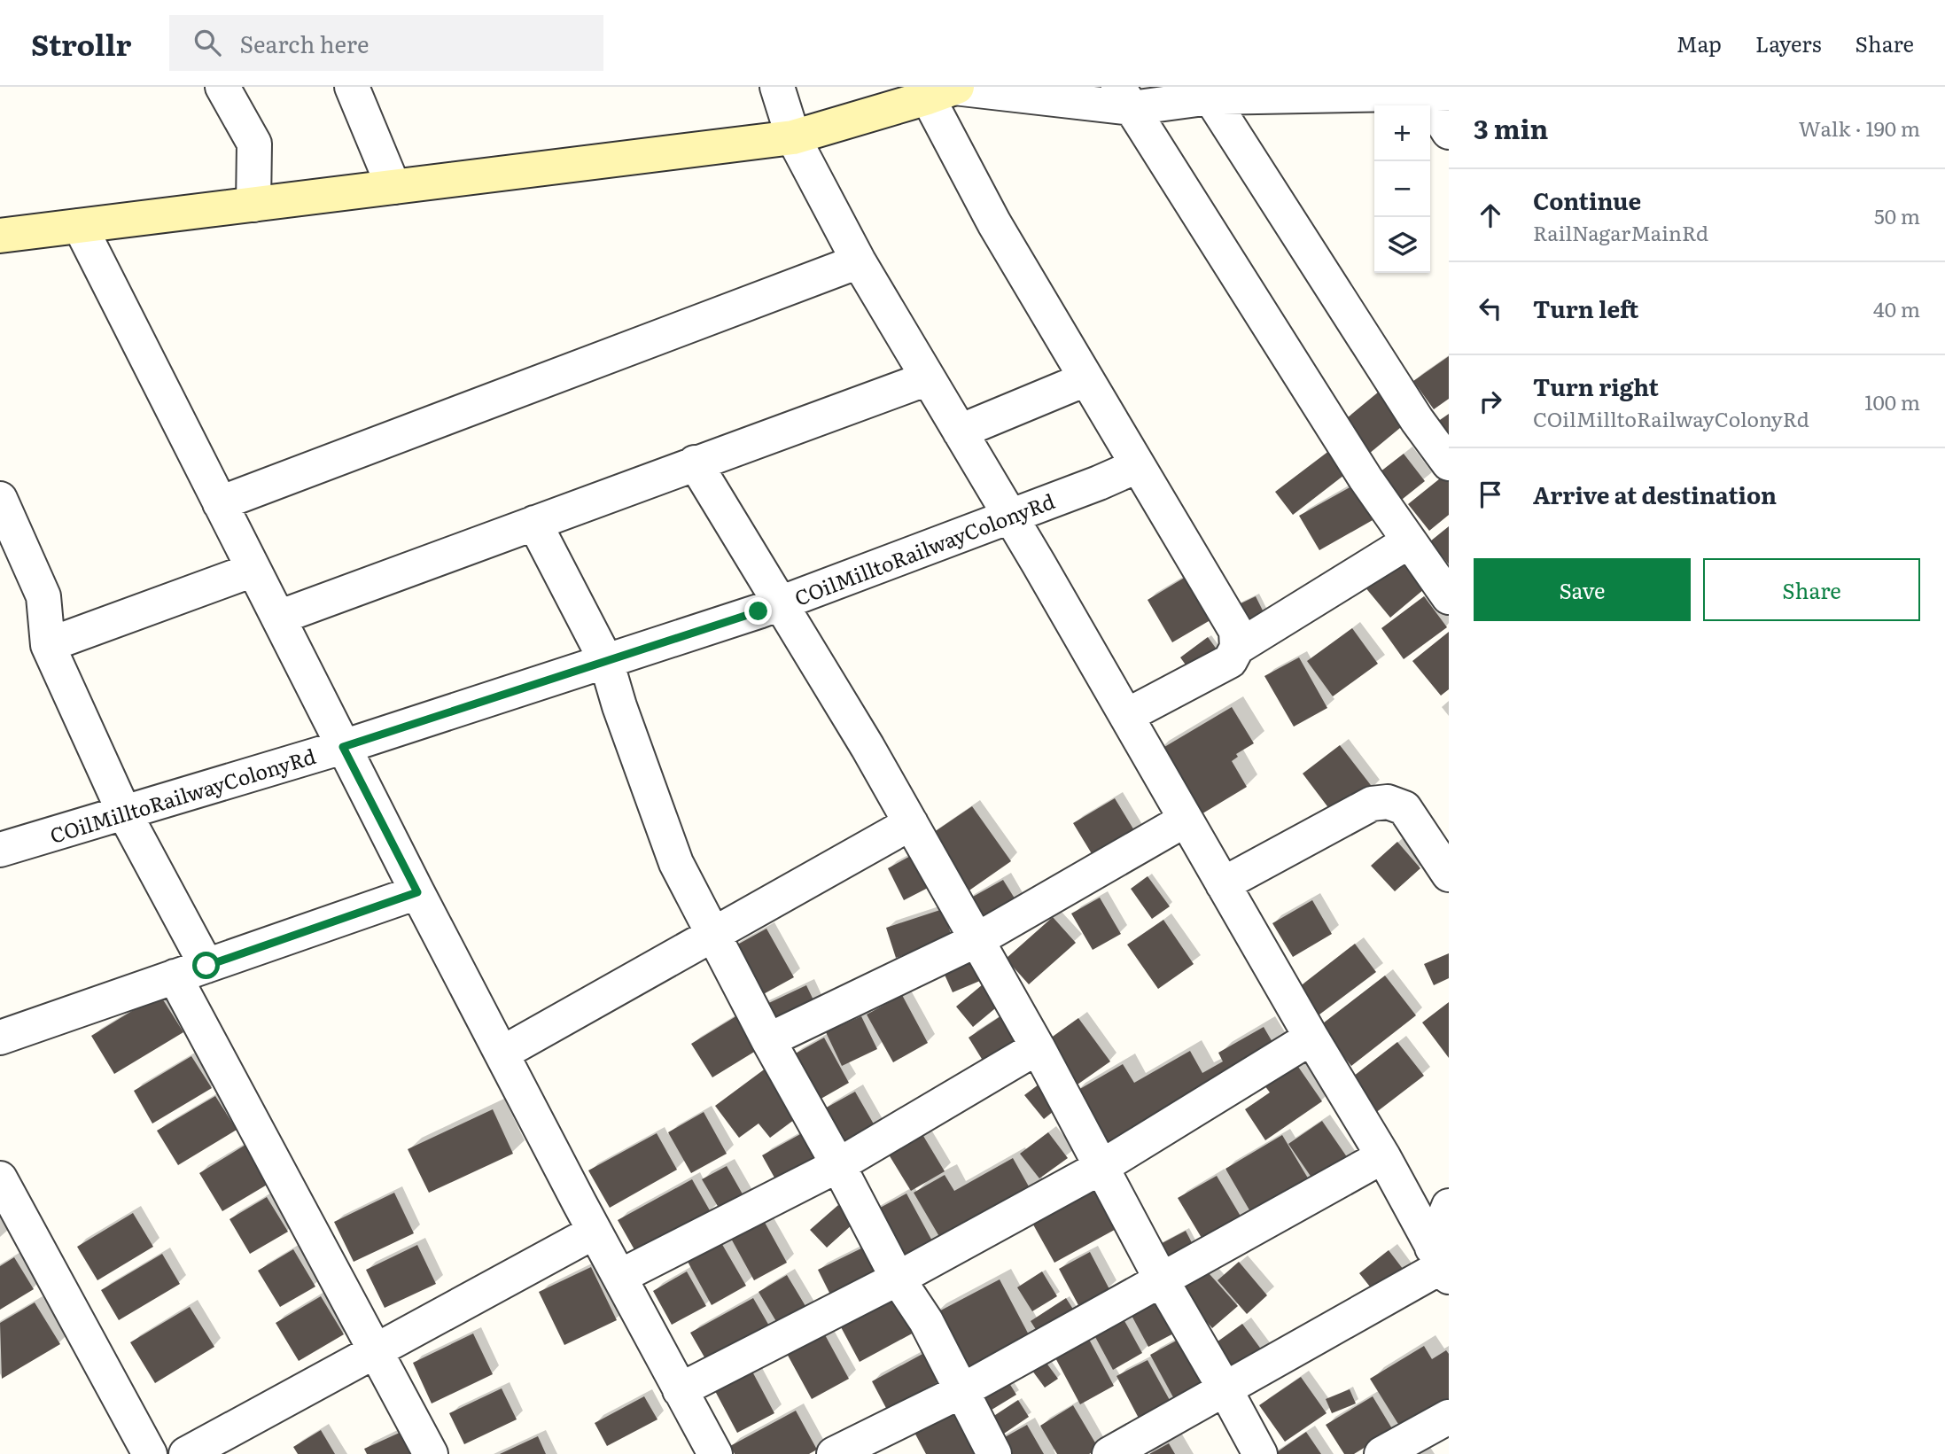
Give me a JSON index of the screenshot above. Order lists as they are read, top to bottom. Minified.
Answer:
{"streets":{"street":["COilMilltoRailwayColonyRd"]},"page":{"header":"Strollr","search":"Search here","nav":["Map","Layers","Share"],"heading":["3 min","Walk · 190 m"],"map_buttons":["+","−"],"list":[["Continue","RailNagarMainRd","50 m"],["Turn left","40 m"],["Turn right","COilMilltoRailwayColonyRd","100 m"],"Arrive at destination"],"buttons":["Save","Share"]}}
